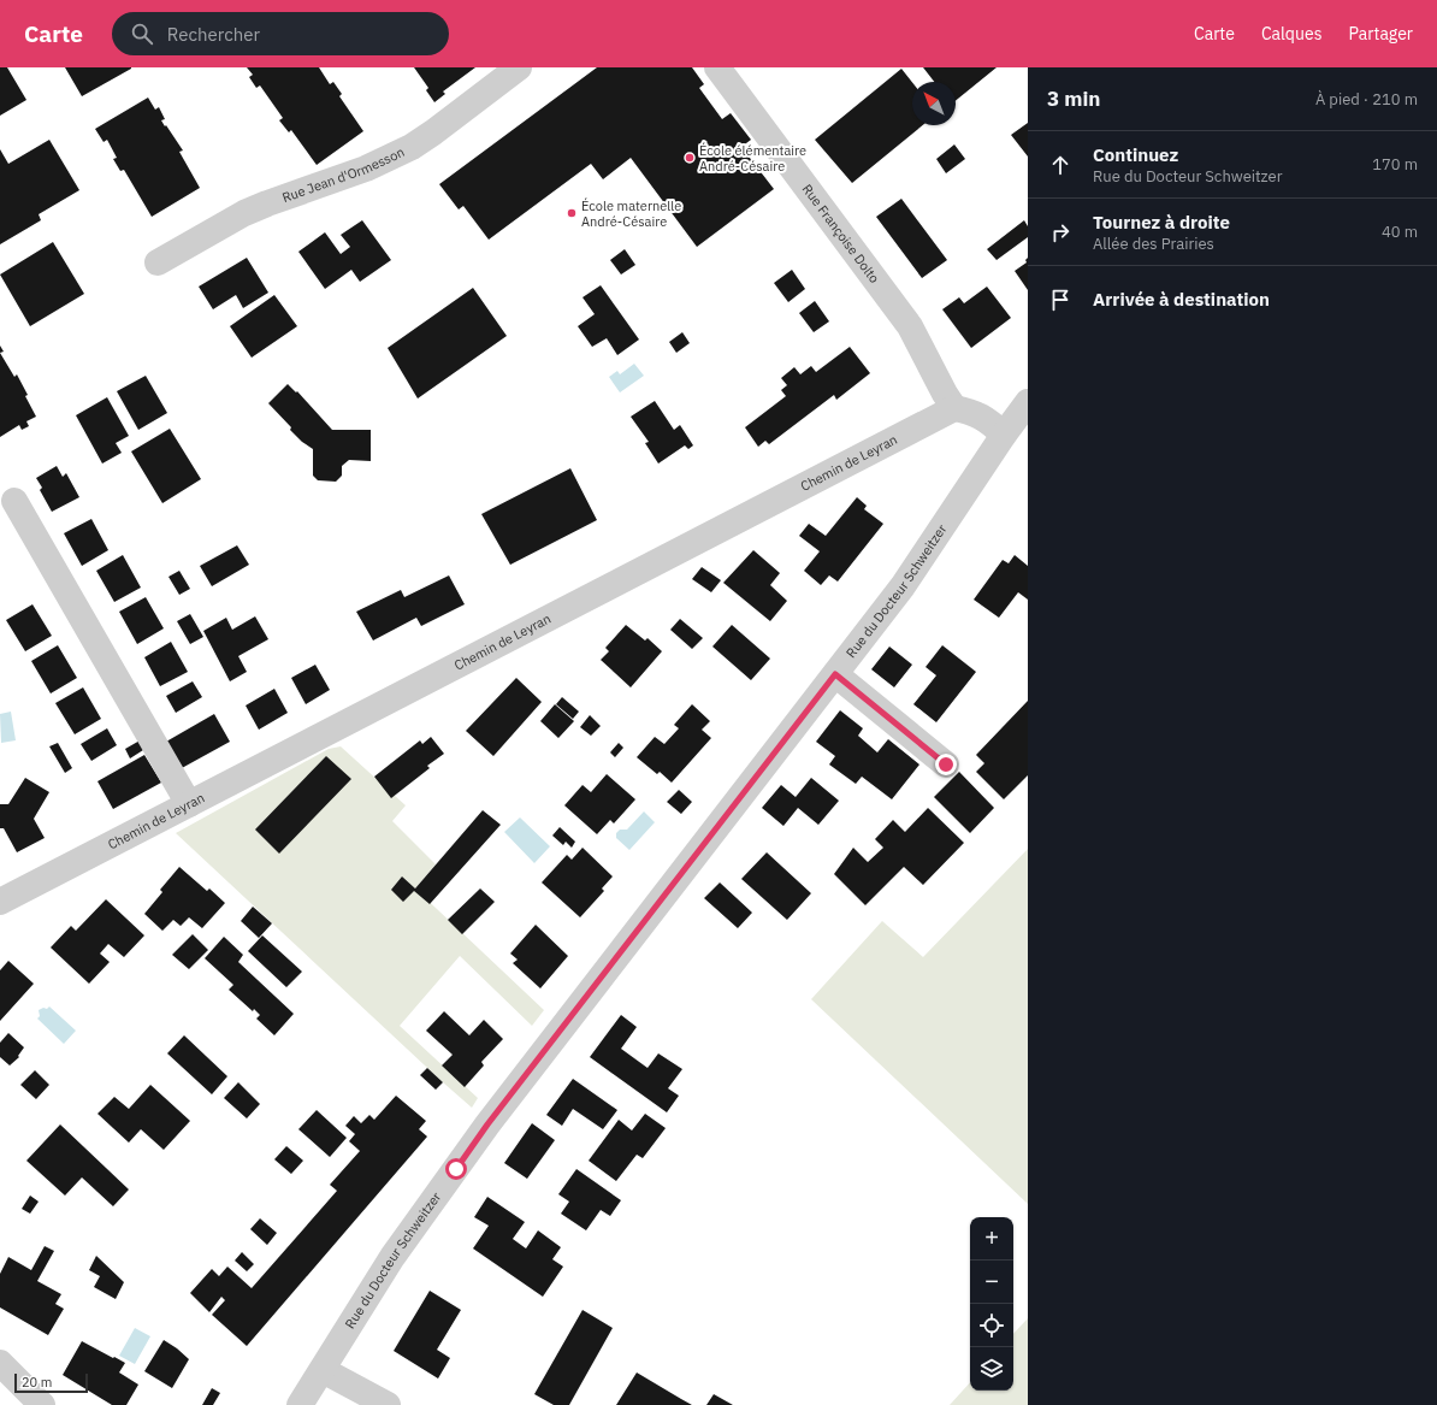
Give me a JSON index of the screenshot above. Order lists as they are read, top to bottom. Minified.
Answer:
{"streets":{"street":["Rue Jean d'Ormesson","Rue Françoise Dolto","Chemin de Leyran","Rue du Docteur Schweitzer"]},"crossings":[["Rue Françoise Dolto","Chemin de Leyran"]],"places":["École élémentaire André-Césaire","École maternelle André-Césaire"],"scale_bar":"20 m","north":"top left","page":{"header":"Carte","search":"Rechercher","nav":["Carte","Calques","Partager"],"heading":["3 min","À pied · 210 m"],"list":[["Continuez","Rue du Docteur Schweitzer","170 m"],["Tournez à droite","Allée des Prairies","40 m"],"Arrivée à destination"],"map_buttons":["+","−"],"scale":"20 m"}}
